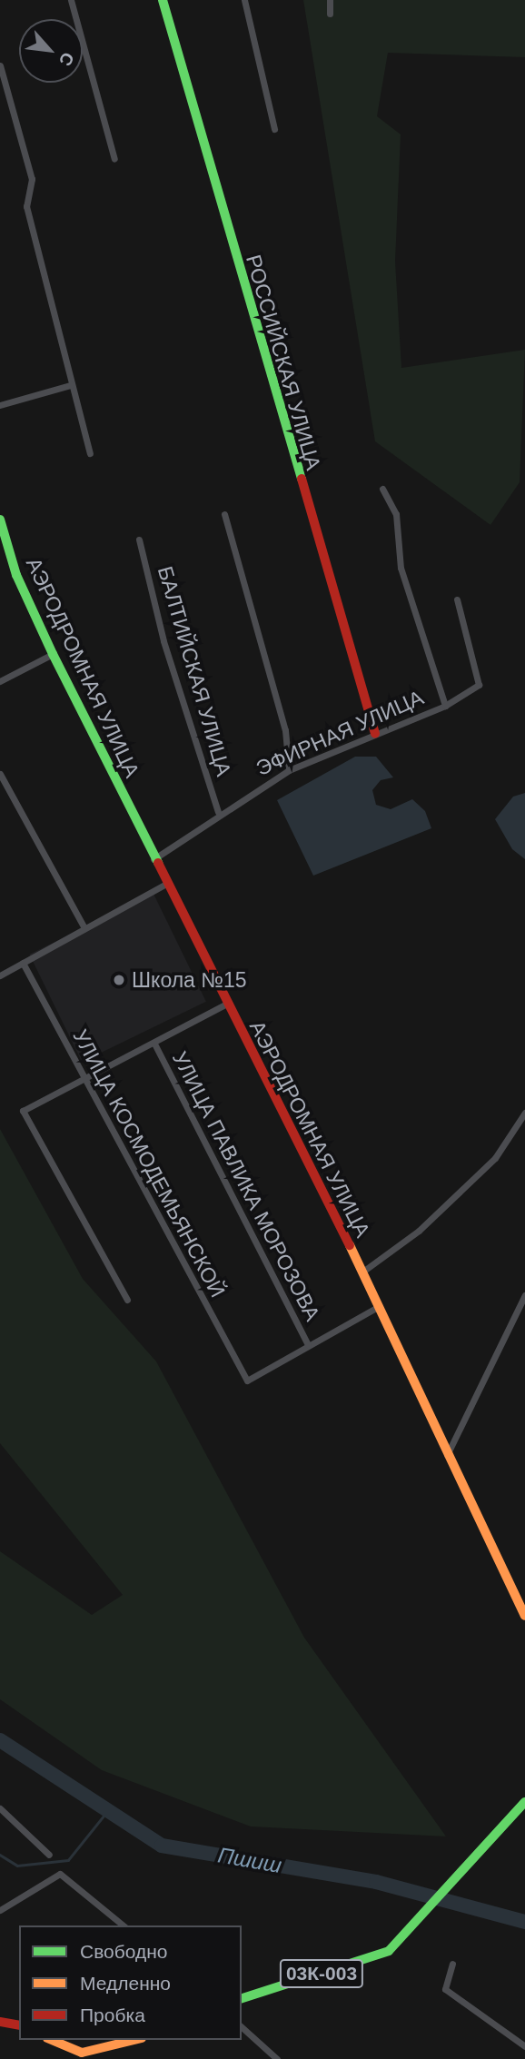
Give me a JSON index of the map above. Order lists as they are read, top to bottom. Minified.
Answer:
{"streets":{"street":["РОССИЙСКАЯ УЛИЦА","АЭРОДРОМНАЯ УЛИЦА","БАЛТИЙСКАЯ УЛИЦА","ЭФИРНАЯ УЛИЦА","УЛИЦА КОСМОДЕМЬЯНСКОЙ","УЛИЦА ПАВЛИКА МОРОЗОВА","03К-003"]},"crossings":[["РОССИЙСКАЯ УЛИЦА","ЭФИРНАЯ УЛИЦА"],["АЭРОДРОМНАЯ УЛИЦА","ЭФИРНАЯ УЛИЦА"],["БАЛТИЙСКАЯ УЛИЦА","ЭФИРНАЯ УЛИЦА"],["УЛИЦА КОСМОДЕМЬЯНСКОЙ","УЛИЦА ПАВЛИКА МОРОЗОВА"]],"water":["Пшиш"],"places":["Школа №15"],"legend":["Свободно","Медленно","Пробка"],"north":"bottom right"}
